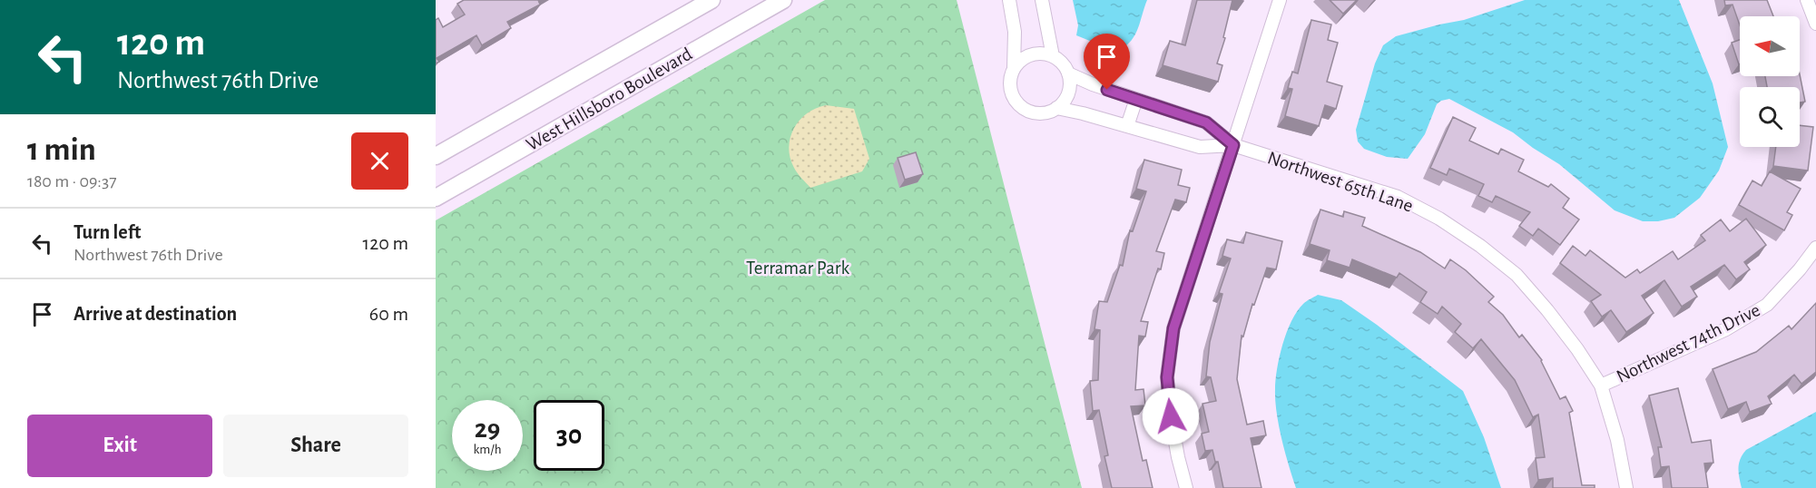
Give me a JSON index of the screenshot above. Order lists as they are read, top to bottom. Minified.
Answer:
{"streets":{"street":["West Hillsboro Boulevard","Northwest 65th Lane","Northwest 74th Drive"]},"crossings":[["Northwest 65th Lane","Northwest 74th Drive"]],"parks":["Terramar Park"],"north":"left","page":{"turn":["120 m","Northwest 76th Drive"],"heading":["1 min","180 m · 09:37"],"list":[{"name":"Turn left","note":"Northwest 76th Drive","value":"120 m"},{"name":"Arrive at destination","value":"60 m"}],"speed":"29 km/h","limit":"30","buttons":["Exit","Share"]}}
